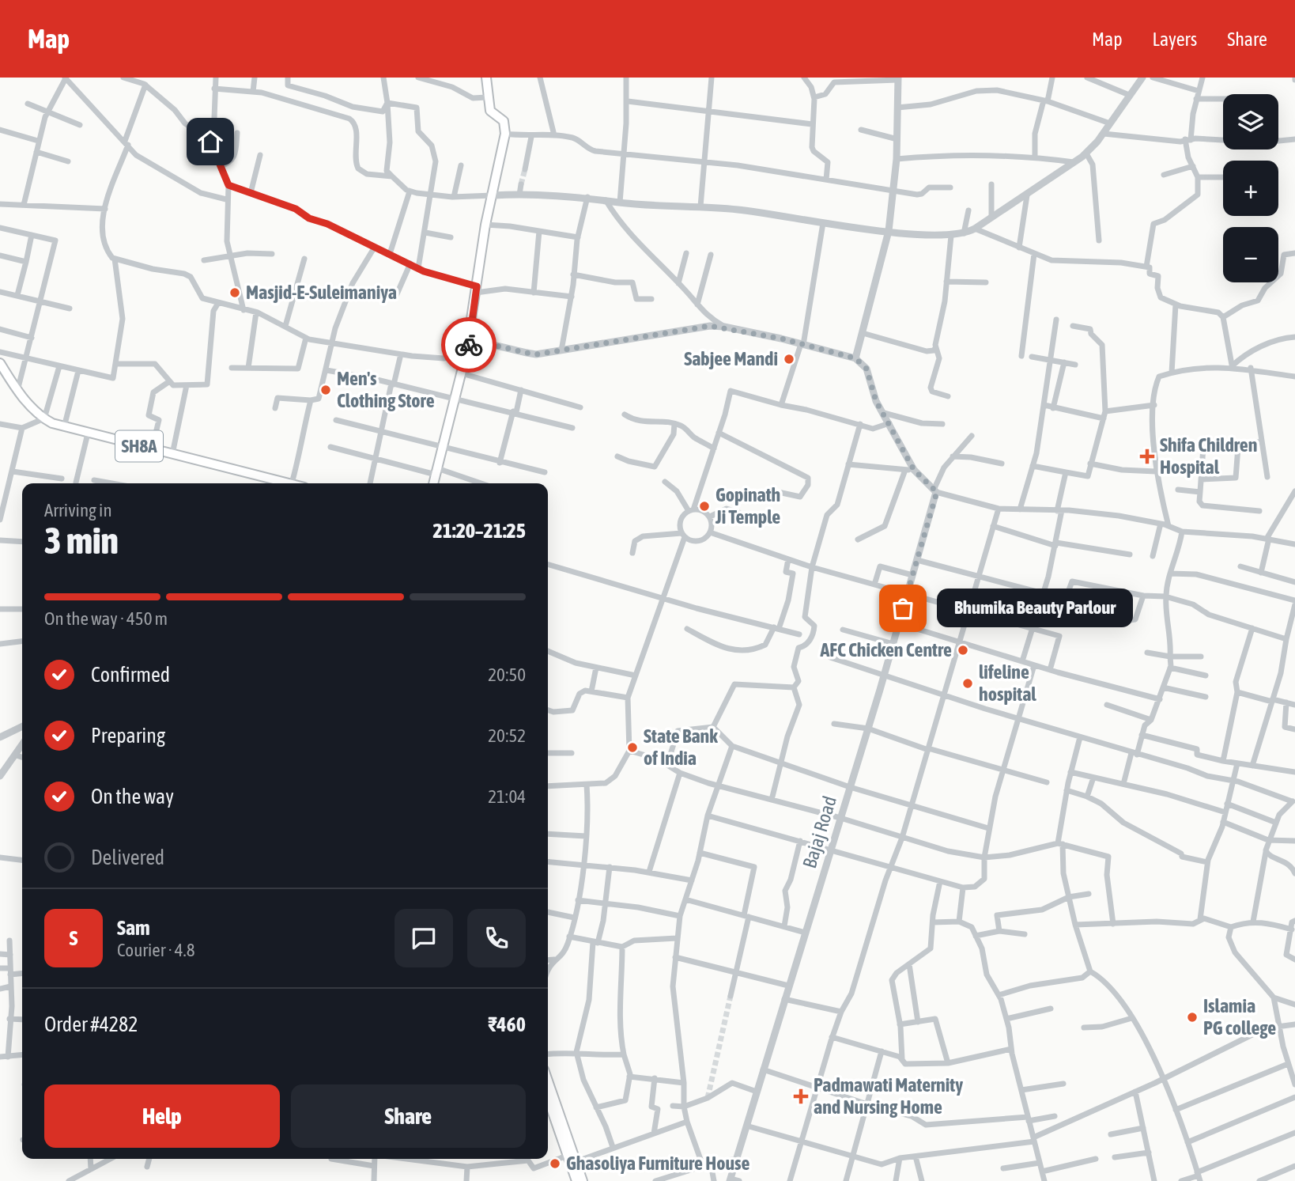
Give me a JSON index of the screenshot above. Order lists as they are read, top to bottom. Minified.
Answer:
{"streets":{"main road":["SH8A"],"street":["Bajaj Road"]},"places":{"other":["Masjid-E-Suleimaniya","Sabjee Mandi","Men's Clothing Store","Gopinath Ji Temple","Bhumika Beauty Parlour","AFC Chicken Centre","lifeline hospital","State Bank of India","Islamia PG college","Ghasoliya Furniture House"],"health":["Shifa Children Hospital","Padmawati Maternity and Nursing Home"]},"page":{"header":"Map","nav":["Map","Layers","Share"],"map_buttons":["+","−"],"heading":["3 min","Arriving in","21:20–21:25"],"panel":["Sam","Courier · 4.8","Order #4282","₹460"],"bar":"On the way · 450 m","bubble":"Bhumika Beauty Parlour","list":[["Confirmed","20:50"],["Preparing","20:52"],["On the way","21:04"],"Delivered"],"round":"S","buttons":["Help","Share"]}}
